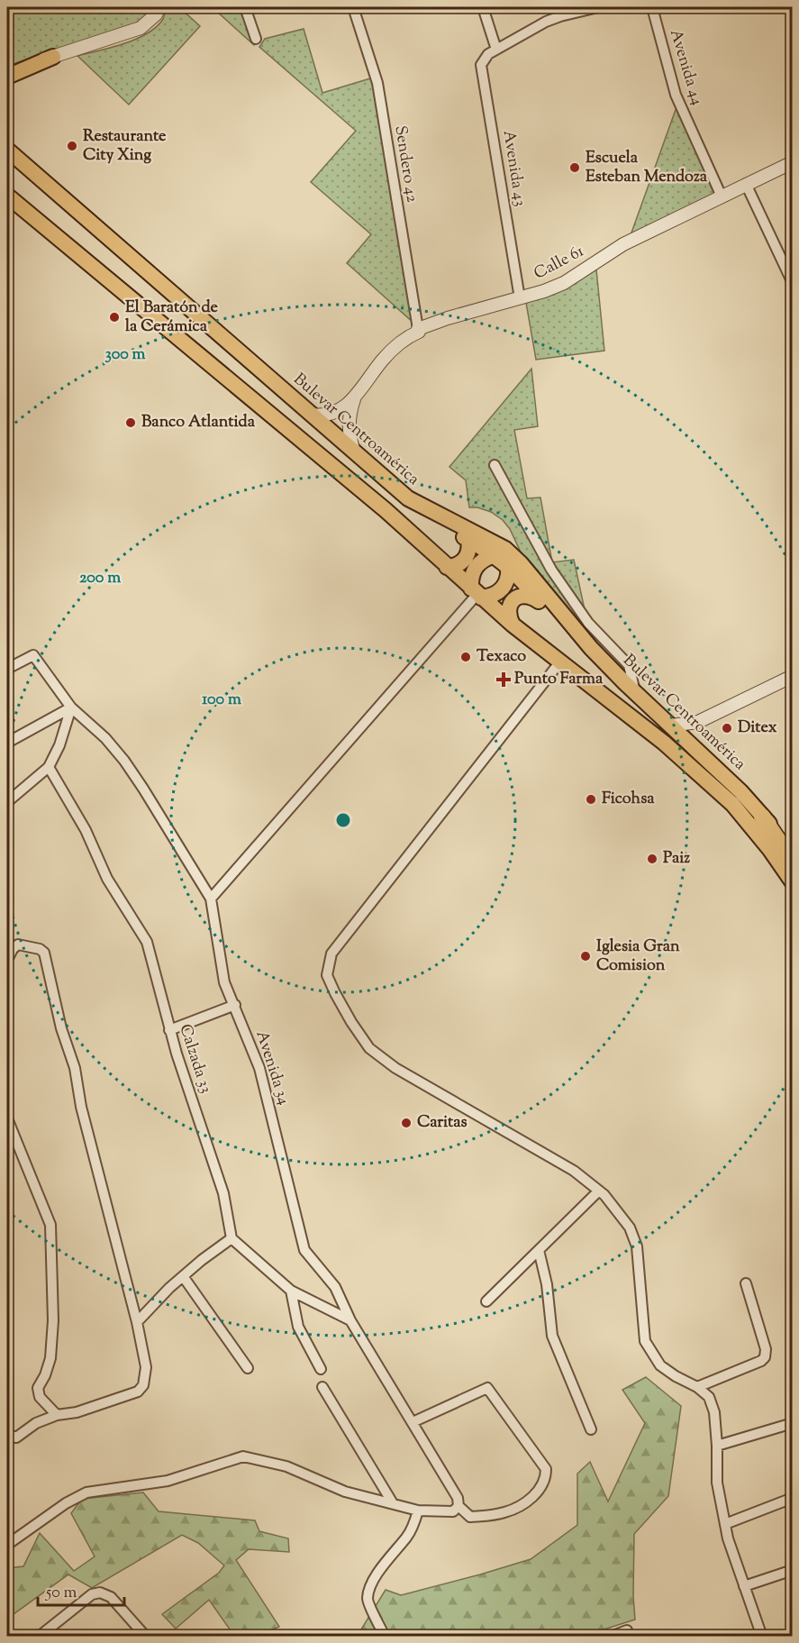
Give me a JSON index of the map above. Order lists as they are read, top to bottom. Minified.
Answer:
{"streets":{"main road":["Bulevar Centroamérica"],"street":["Avenida 44","Sendero 42","Avenida 43","Calle 61","Calzada 33","Avenida 34"]},"crossings":[["Avenida 44","Calle 61"],["Sendero 42","Calle 61"],["Avenida 43","Calle 61"],["Calle 61","Bulevar Centroamérica"]],"places":{"other":["Restaurante City Xing","Escuela Esteban Mendoza","El Baratón de la Cerámica","Banco Atlantida","Texaco","Ditex","Ficohsa","Paiz","Iglesia Gran Comision","Caritas"],"health":["Punto Farma"]},"scale_bar":"50 m","rings":["300 m","200 m","100 m"]}
